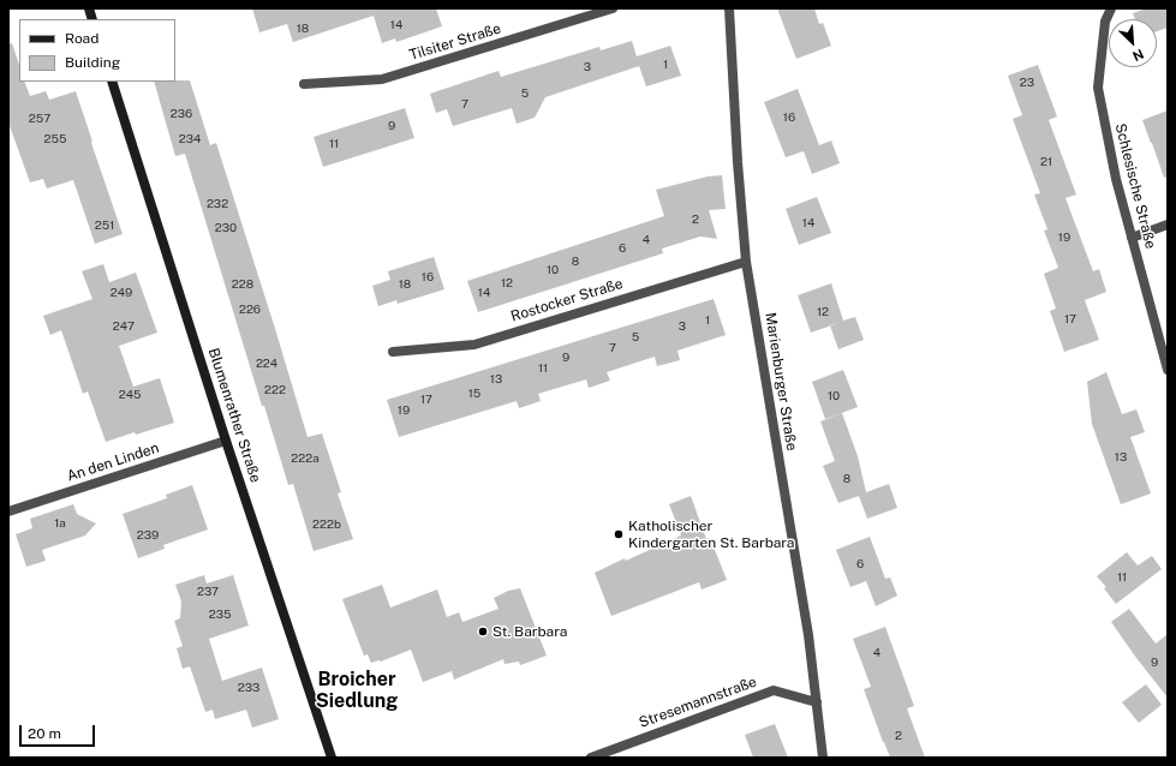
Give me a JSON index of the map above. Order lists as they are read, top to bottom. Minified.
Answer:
{"streets":{"street":["Tilsiter Straße","Schlesische Straße","Rostocker Straße","Marienburger Straße","Blumenrather Straße","An den Linden","Stresemannstraße"]},"crossings":[["Rostocker Straße","Marienburger Straße"],["Marienburger Straße","Stresemannstraße"],["Blumenrather Straße","An den Linden"]],"districts":["Broicher Siedlung"],"places":["Katholischer Kindergarten St. Barbara","St. Barbara"],"house_numbers":["14","18","1","3","23","5","7","236","16","257","9","255","234","11","21","232","2","14","251","230","19","4","6","8","10","16","12","228","18","249","14","226","12","17","1","247","3","5","7","9","224","11","13","222","15","245","10","17","19","13","222a","8","1a","222b","239","6","11","237","235","4","9","233","2"],"legend":["Road","Building"],"scale_bar":"20 m","north":"bottom right"}
